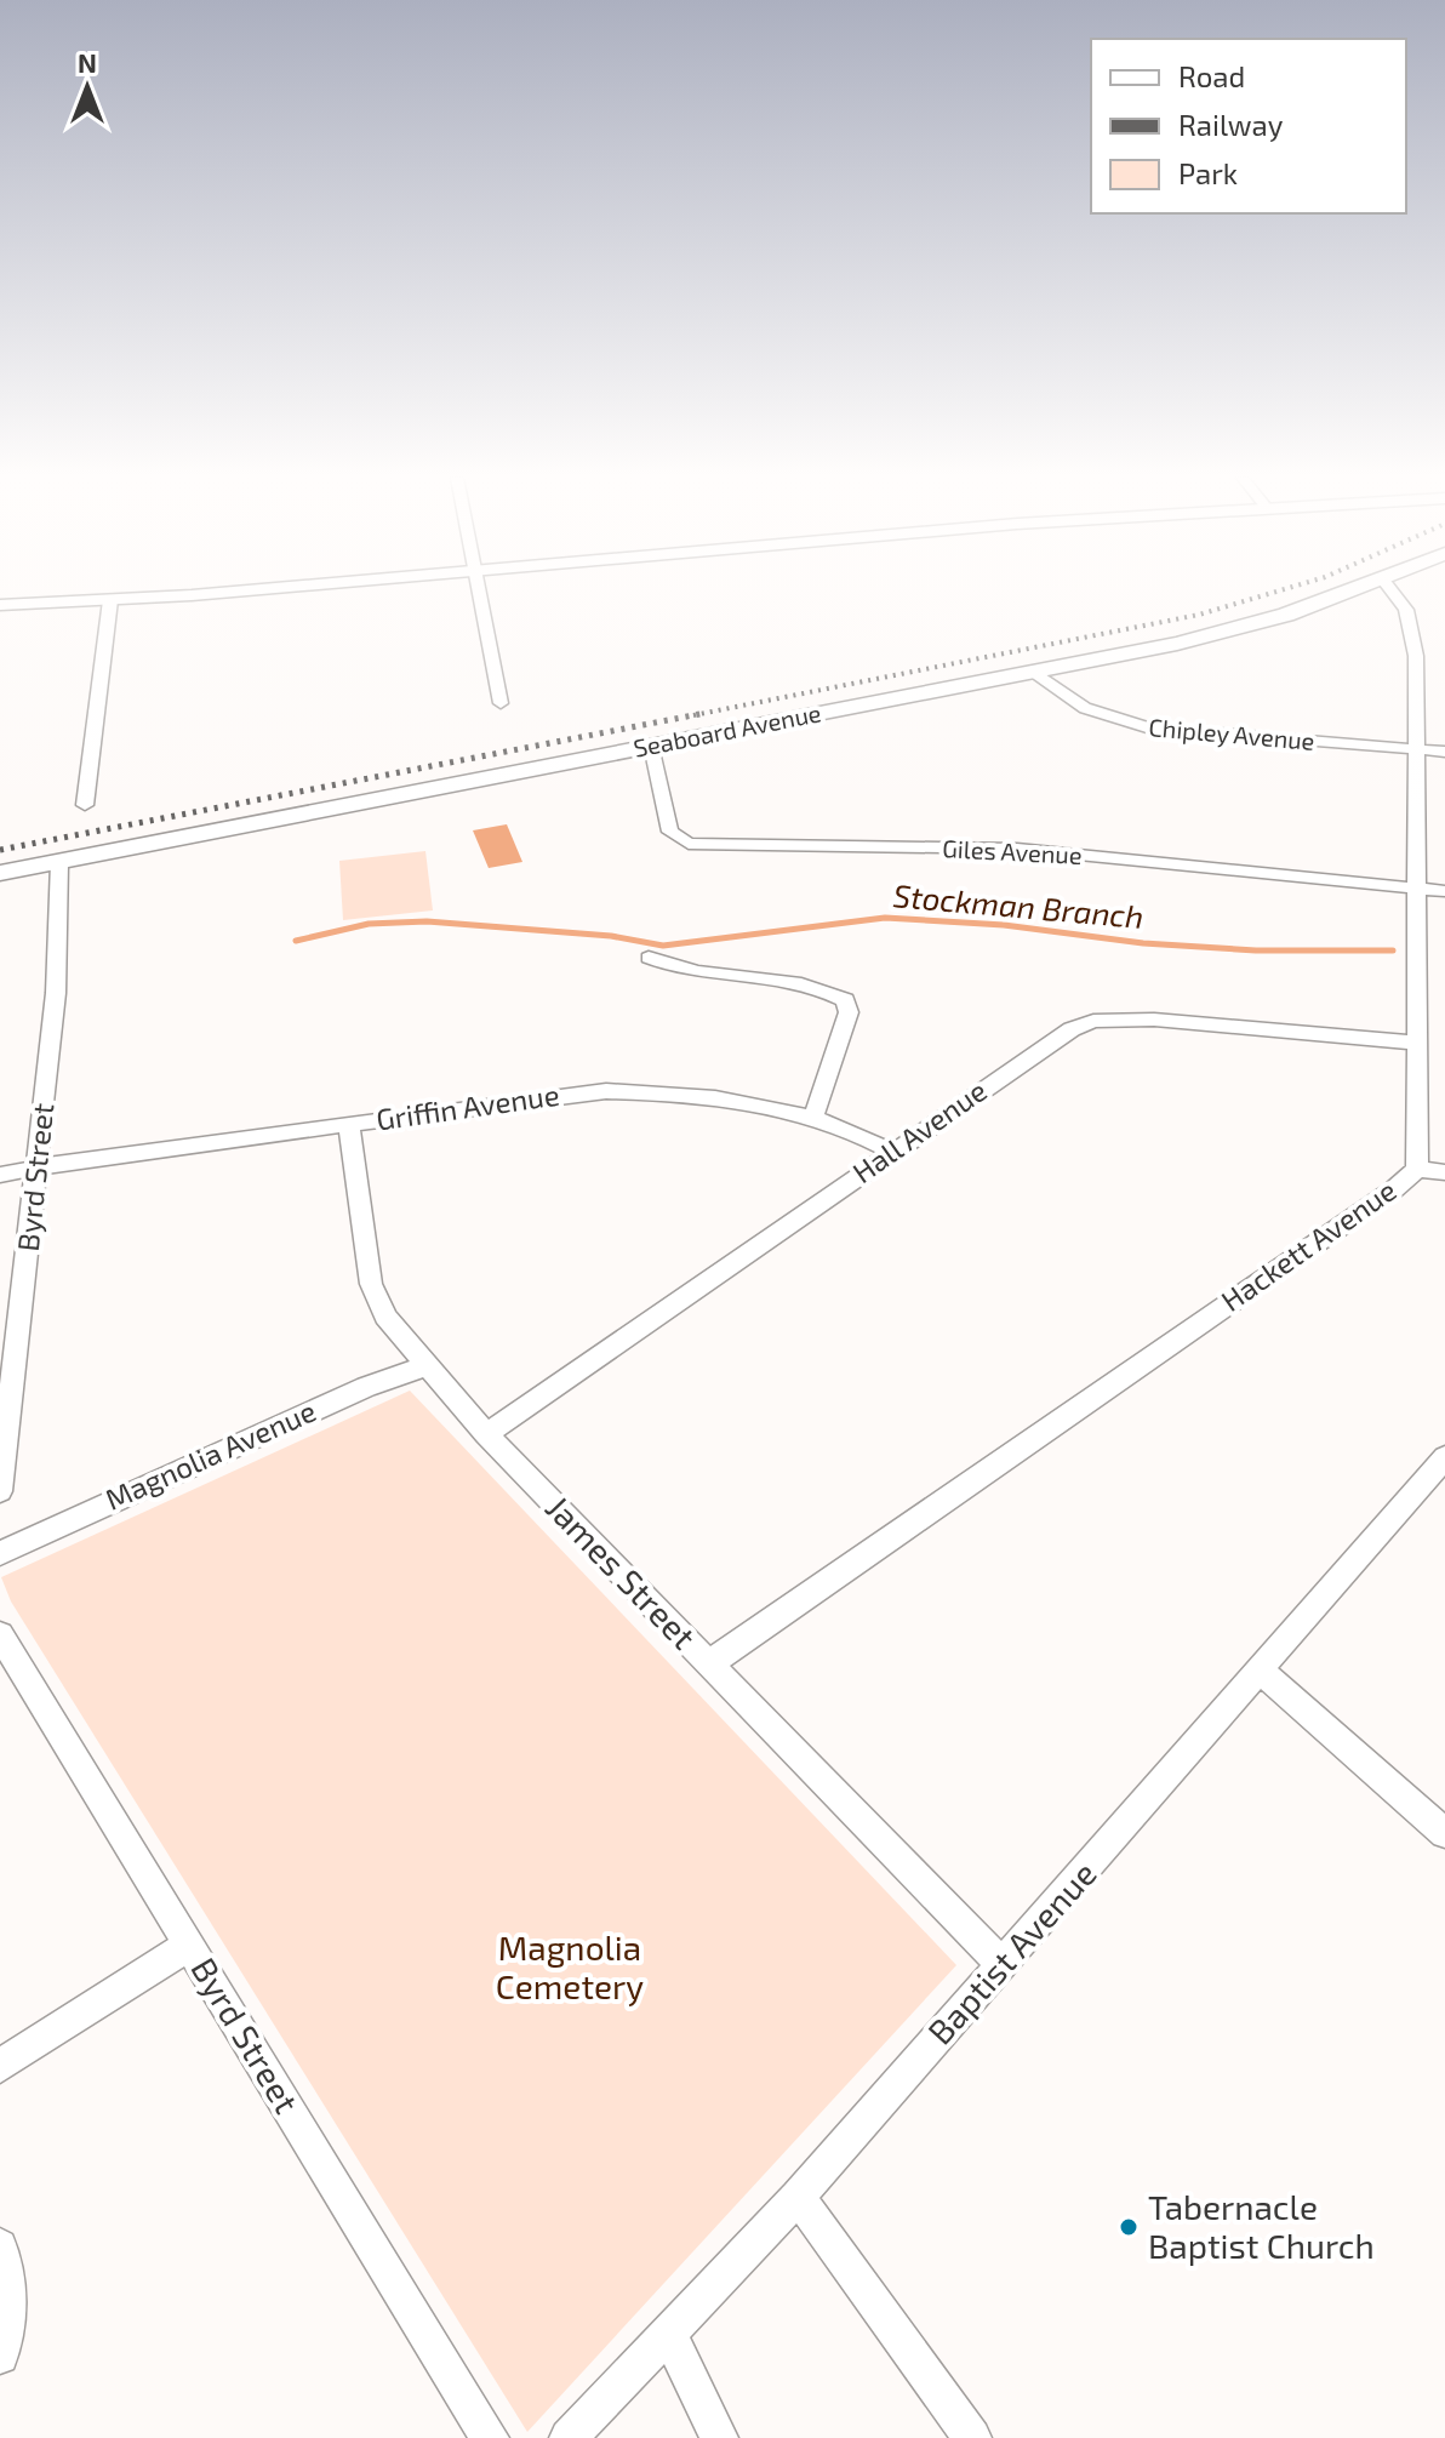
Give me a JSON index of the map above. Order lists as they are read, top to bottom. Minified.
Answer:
{"streets":{"main road":["Seaboard Avenue"],"street":["Chipley Avenue","Giles Avenue","Griffin Avenue","Hall Avenue","Byrd Street","Hackett Avenue","Magnolia Avenue","James Street","Baptist Avenue"]},"crossings":[["Seaboard Avenue","Chipley Avenue"],["Seaboard Avenue","Giles Avenue"],["Seaboard Avenue","Byrd Street"],["Chipley Avenue","Hackett Avenue"],["Giles Avenue","Hackett Avenue"],["Griffin Avenue","Hall Avenue"],["Griffin Avenue","Byrd Street"],["Griffin Avenue","James Street"],["Hall Avenue","Hackett Avenue"],["Hall Avenue","James Street"],["Hackett Avenue","James Street"],["Magnolia Avenue","James Street"],["James Street","Baptist Avenue"]],"water":["Stockman Branch"],"parks":["Magnolia Cemetery"],"places":["Tabernacle Baptist Church"],"legend":["Road","Railway","Park"],"north":"top"}
